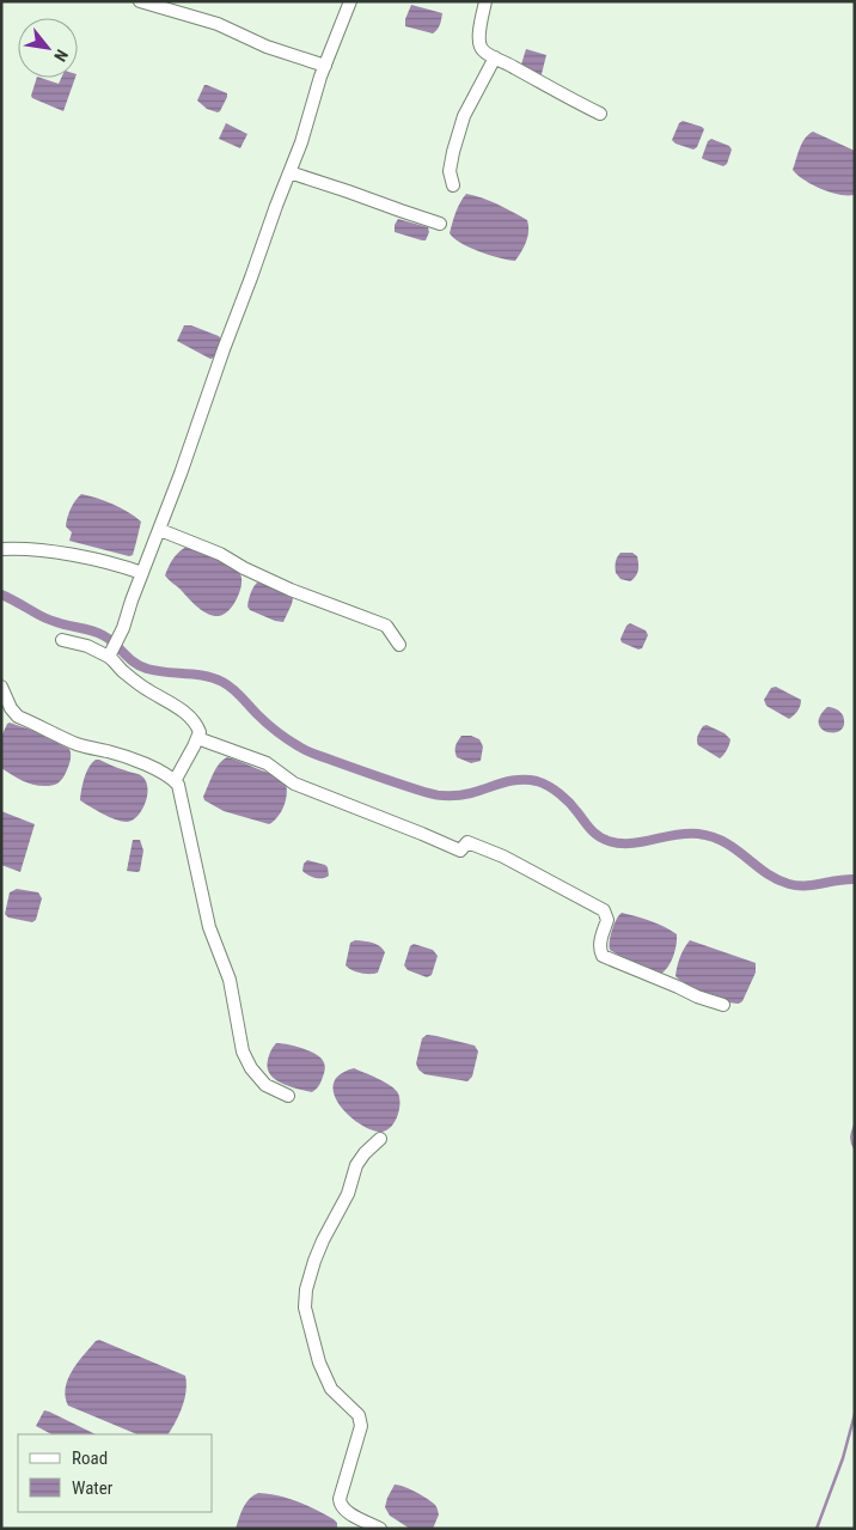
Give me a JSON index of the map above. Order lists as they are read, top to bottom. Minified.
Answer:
{"legend":["Road","Water"],"north":"bottom right"}
